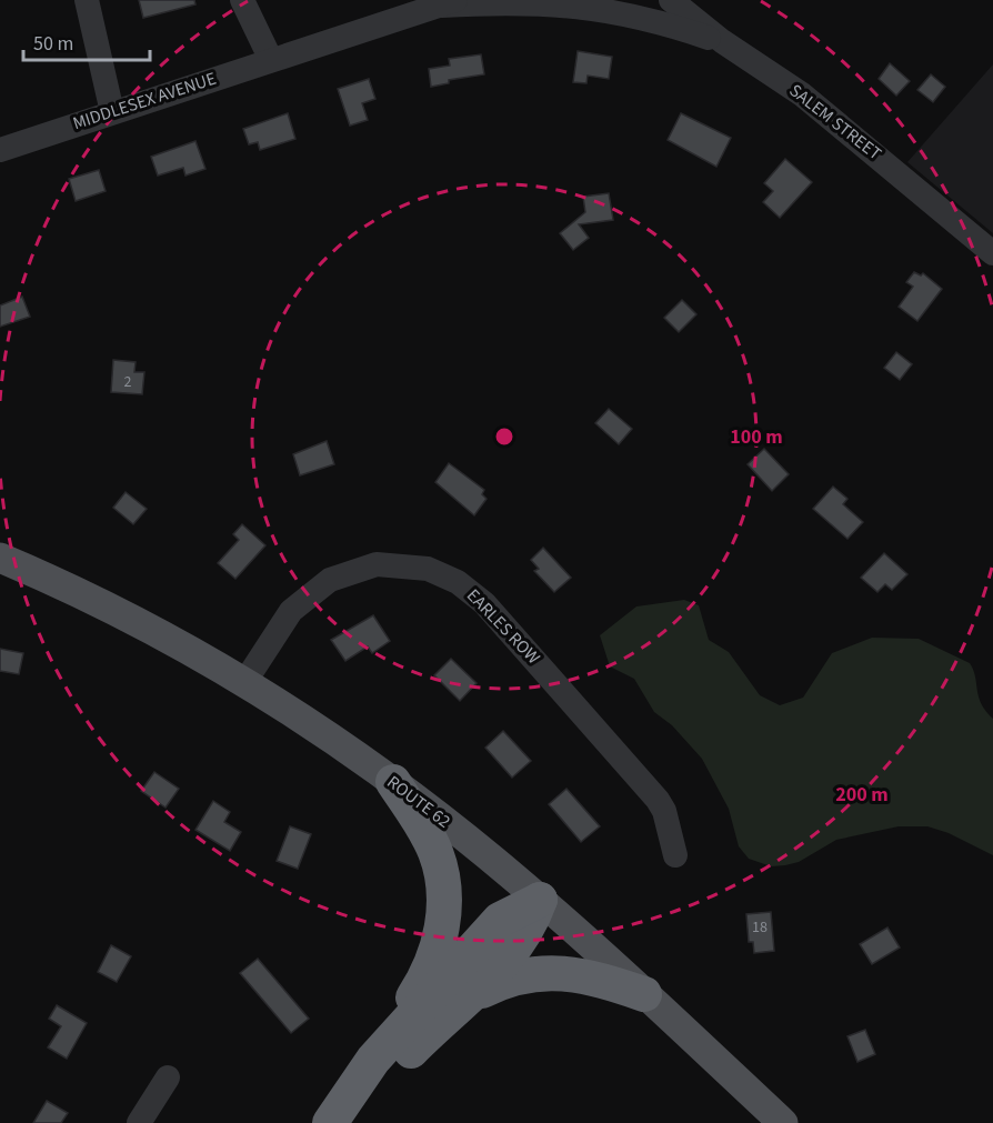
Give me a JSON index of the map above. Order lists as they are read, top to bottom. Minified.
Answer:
{"streets":{"main road":["ROUTE 62"],"street":["MIDDLESEX AVENUE","SALEM STREET","EARLES ROW"]},"crossings":[["MIDDLESEX AVENUE","SALEM STREET"],["EARLES ROW","ROUTE 62"]],"house_numbers":["2","18"],"scale_bar":"50 m","rings":["100 m","200 m"]}
